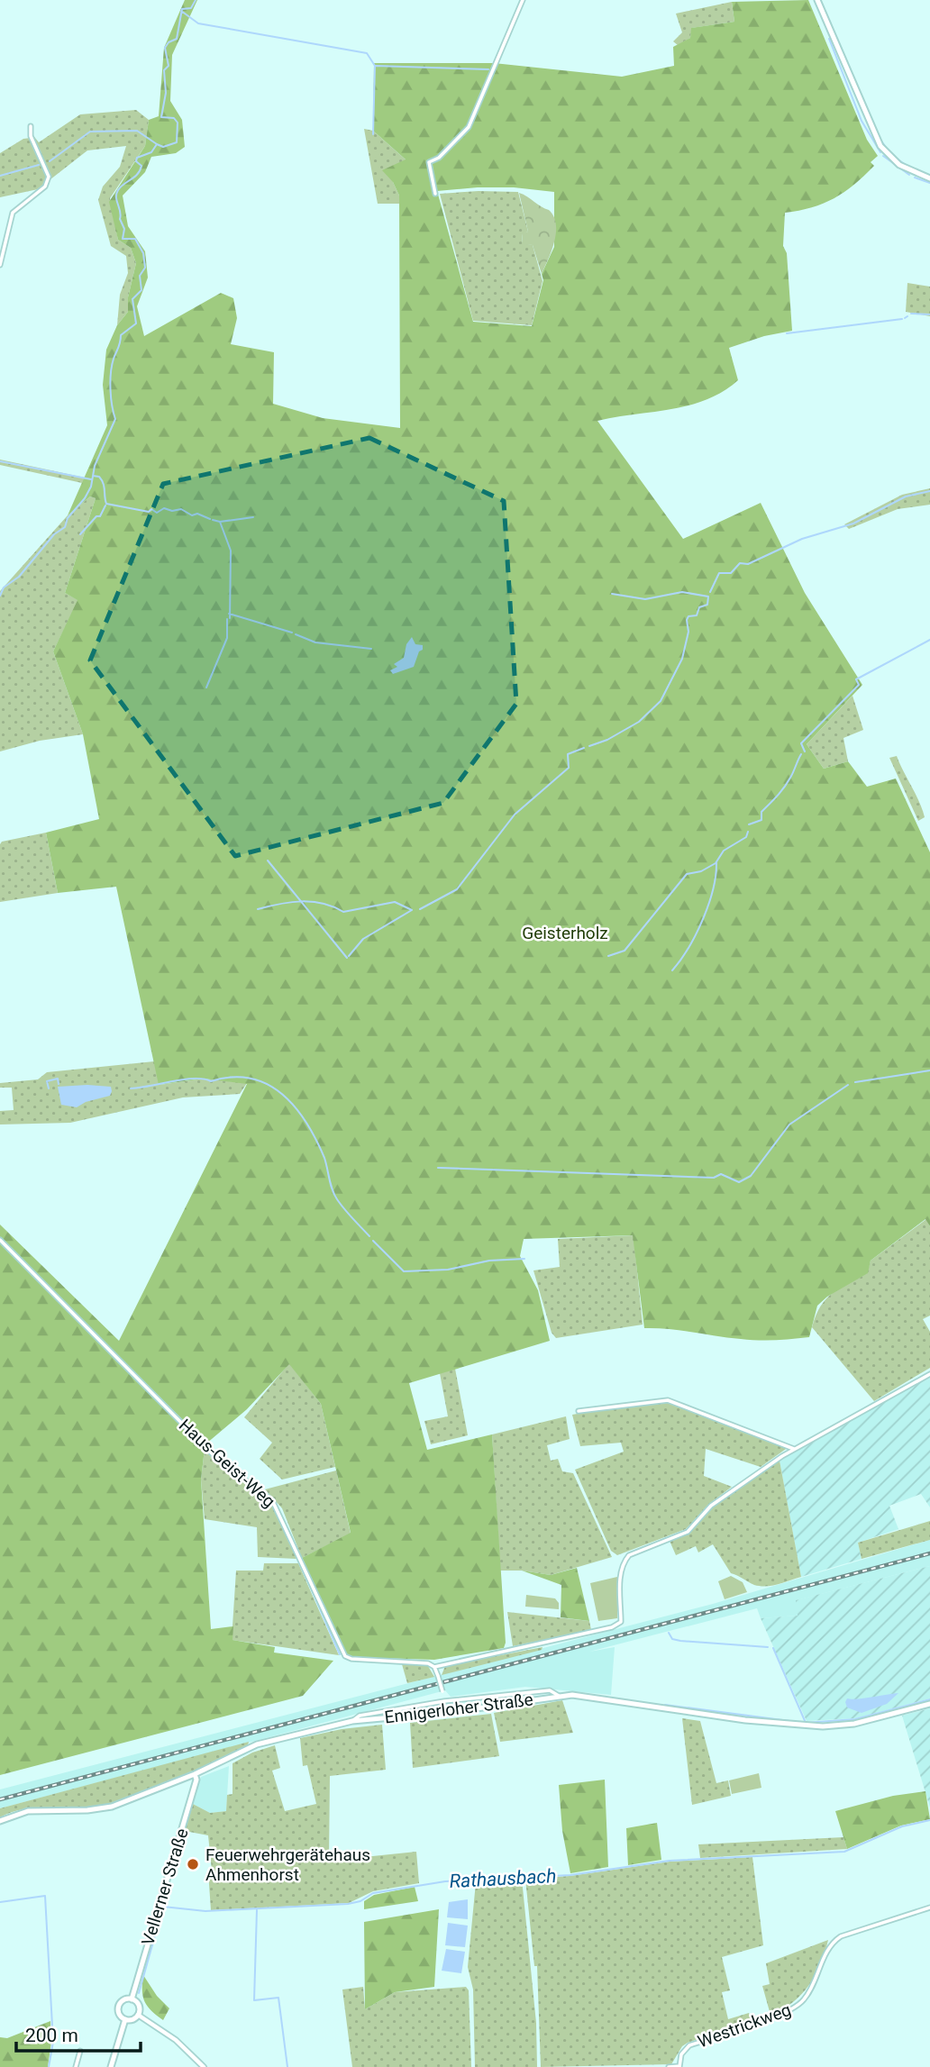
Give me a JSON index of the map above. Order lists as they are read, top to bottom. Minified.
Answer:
{"streets":{"main road":["Ennigerloher Straße","Vellerner Straße"],"street":["Haus-Geist-Weg","Westrickweg"]},"crossings":[["Ennigerloher Straße","Vellerner Straße"]],"water":["Rathausbach"],"parks":["Geisterholz"],"places":["Feuerwehrgerätehaus Ahmenhorst"],"scale_bar":"200 m"}
